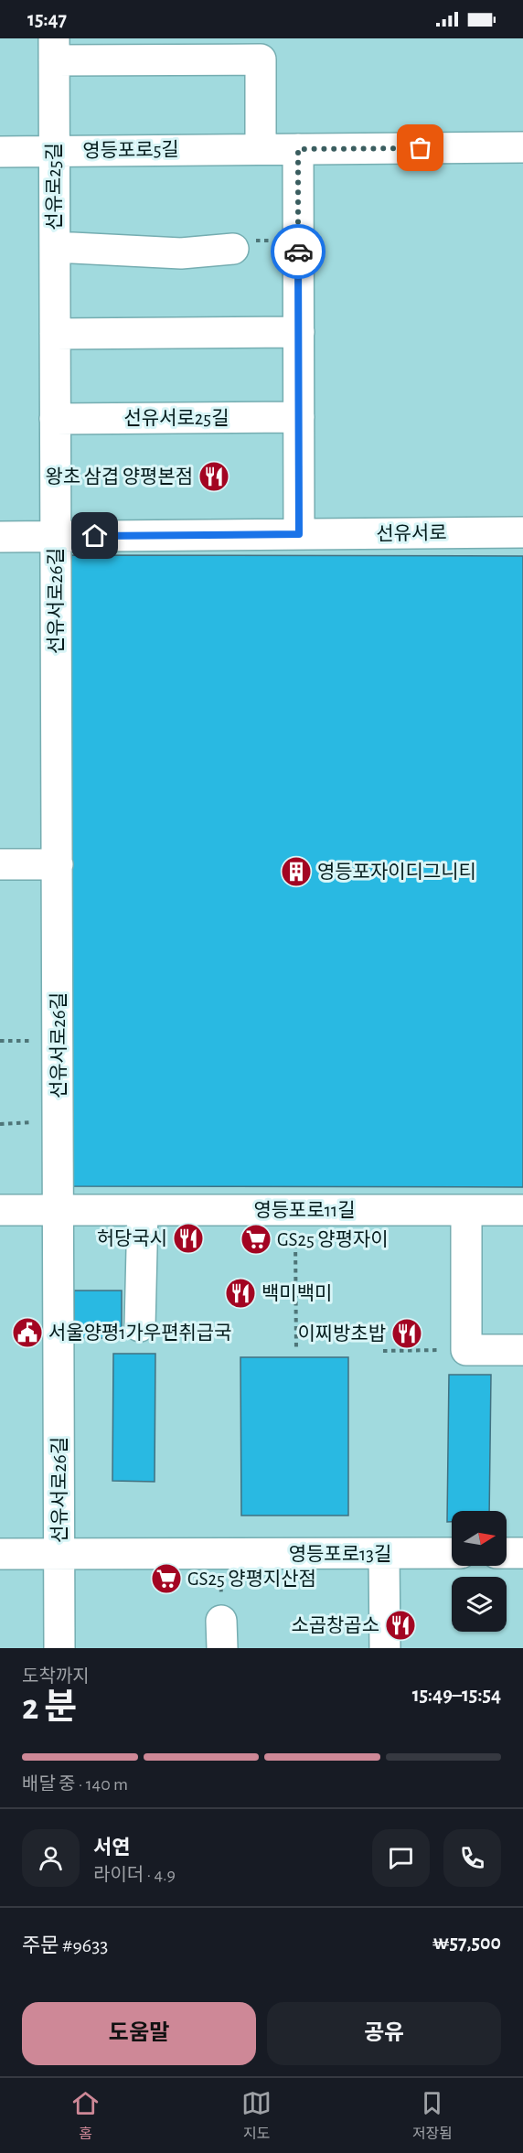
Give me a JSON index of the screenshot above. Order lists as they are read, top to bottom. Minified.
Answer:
{"streets":{"street":["영등포로5길","선유로25길","선유서로25길","선유서로","선유서로26길","영등포로11길","영등포로13길"]},"crossings":[["영등포로5길","선유로25길"],["선유로25길","선유서로25길"],["선유로25길","선유서로"],["선유로25길","선유서로26길"],["선유서로","선유서로26길"],["선유서로26길","영등포로11길"],["선유서로26길","영등포로13길"]],"places":{"restaurant":["왕초 삼겹 양평본점","허당국시","백미백미","이찌방초밥","소곱창곱소"],"building":["영등포자이디그니티"],"supermarket":["GS25 양평자이","GS25 양평지산점"],"public building":["서울양평1가우편취급국"]},"north":"right","page":{"status":"15:47","heading":["2 분","도착까지","15:49–15:54"],"panel":["서연","라이더 · 4.9","주문 #9633","₩57,500"],"bar":"배달 중 · 140 m","buttons":["도움말","공유"],"tabs":["홈","지도","저장됨"]}}
